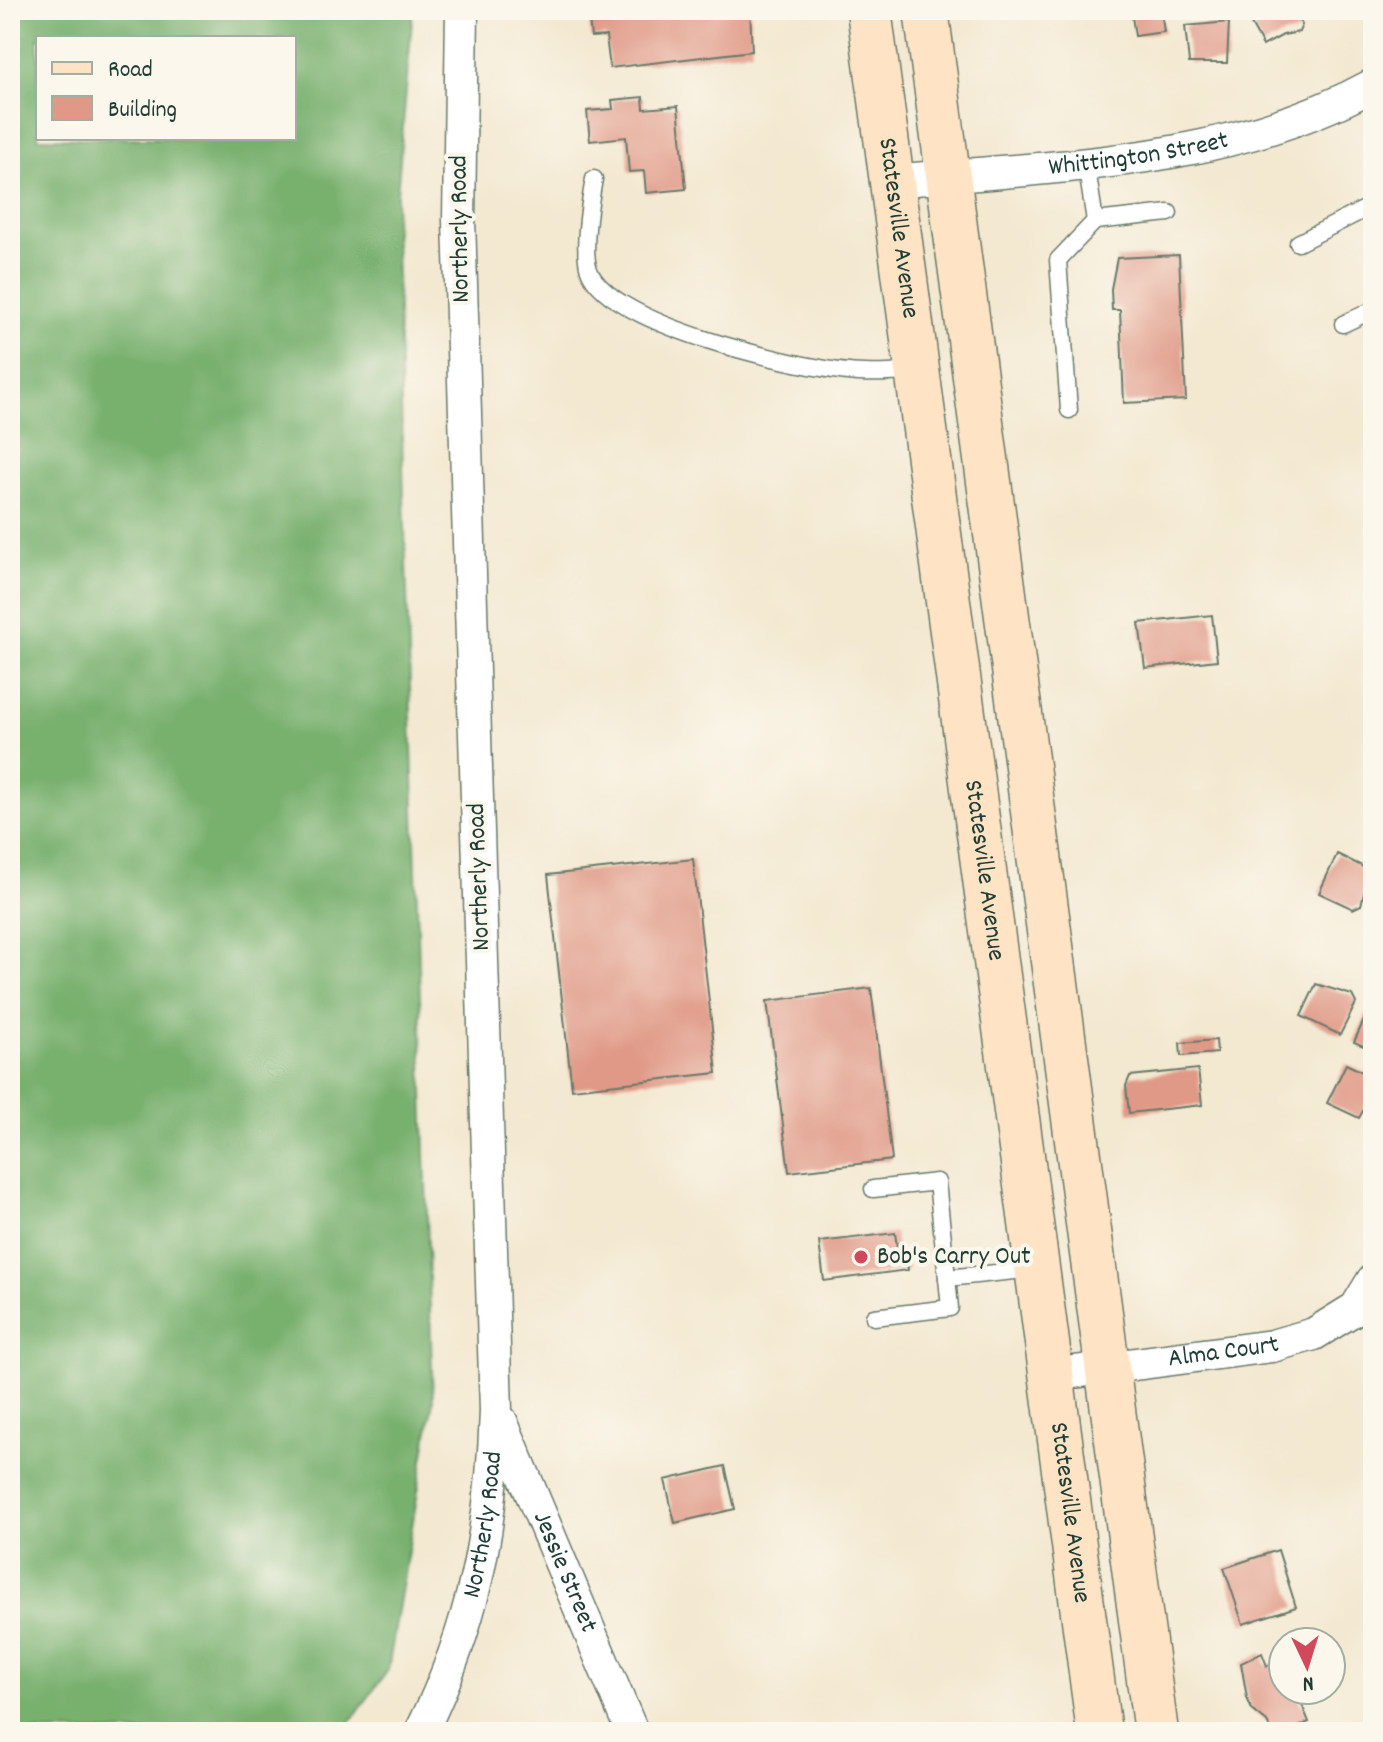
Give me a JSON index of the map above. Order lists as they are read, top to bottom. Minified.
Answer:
{"streets":{"main road":["Statesville Avenue"],"street":["Whittington Street","Northerly Road","Alma Court","Jessie Street"]},"crossings":[["Whittington Street","Statesville Avenue"],["Northerly Road","Jessie Street"],["Statesville Avenue","Alma Court"]],"places":["Bob's Carry Out"],"legend":["Road","Building"],"north":"bottom"}
